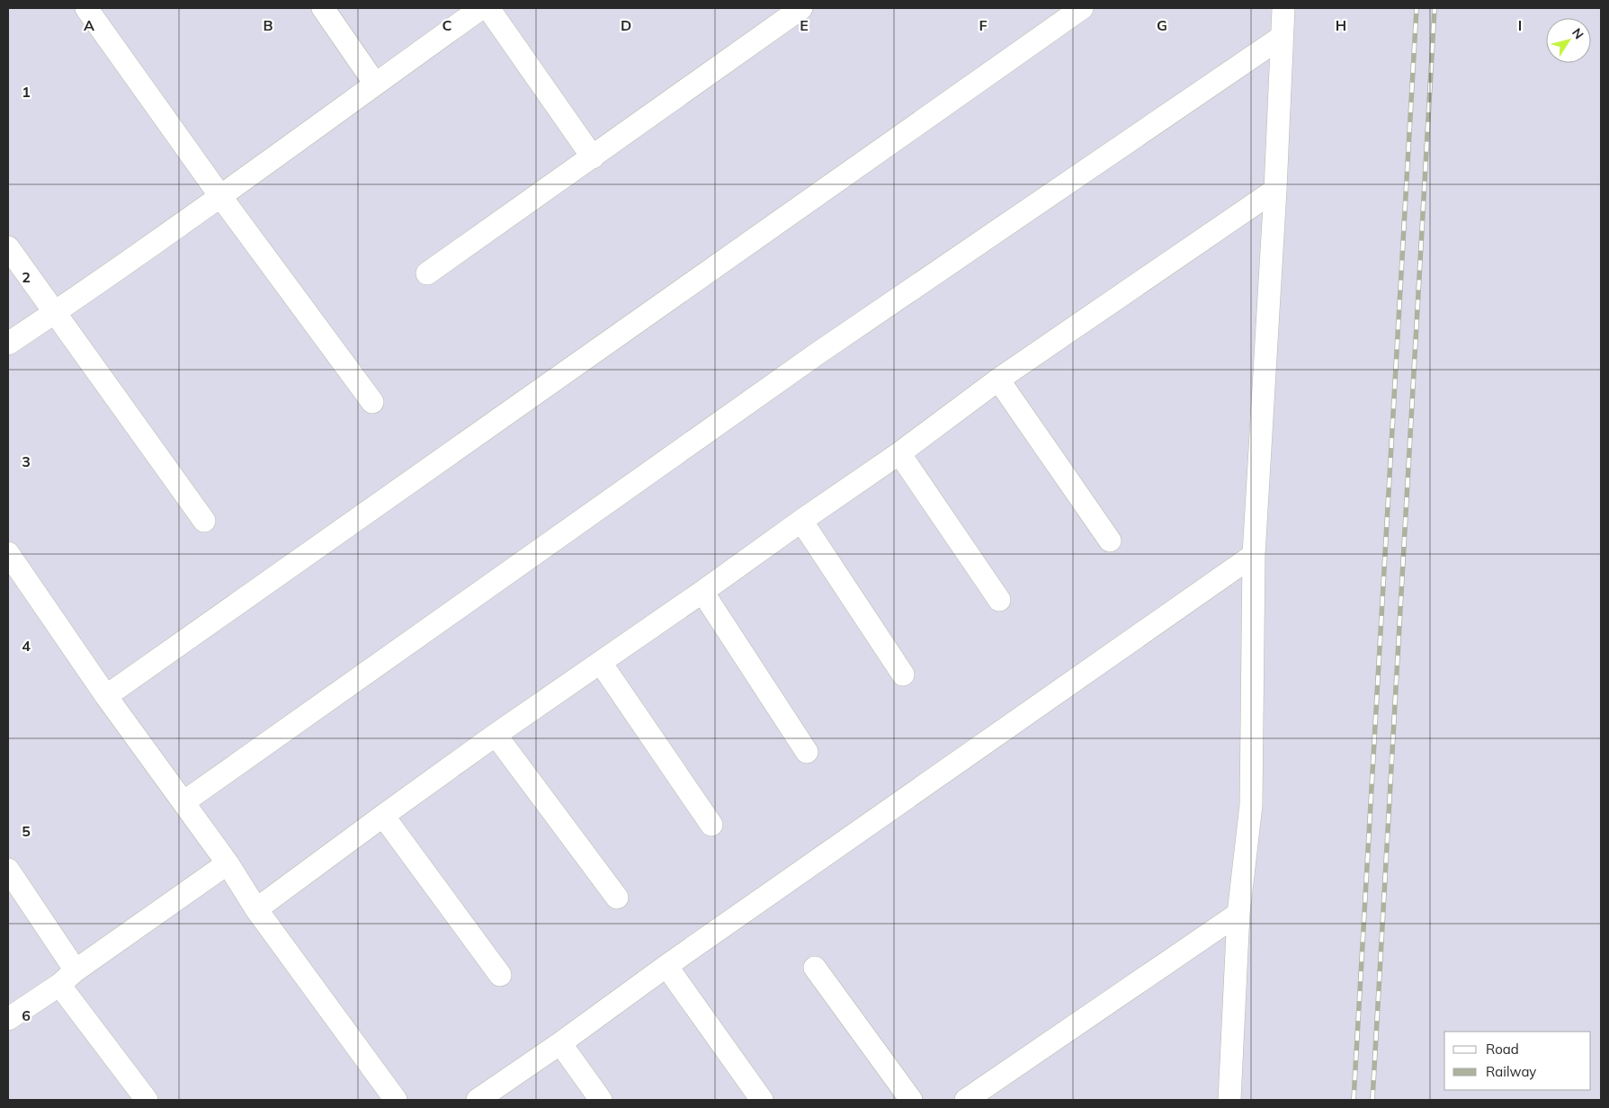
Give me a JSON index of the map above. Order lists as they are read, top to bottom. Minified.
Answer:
{"legend":["Road","Railway"],"north":"top right","grid":{"columns":["A","B","C","D","E","F","G","H","I"],"rows":["1","2","3","4","5","6"]}}
